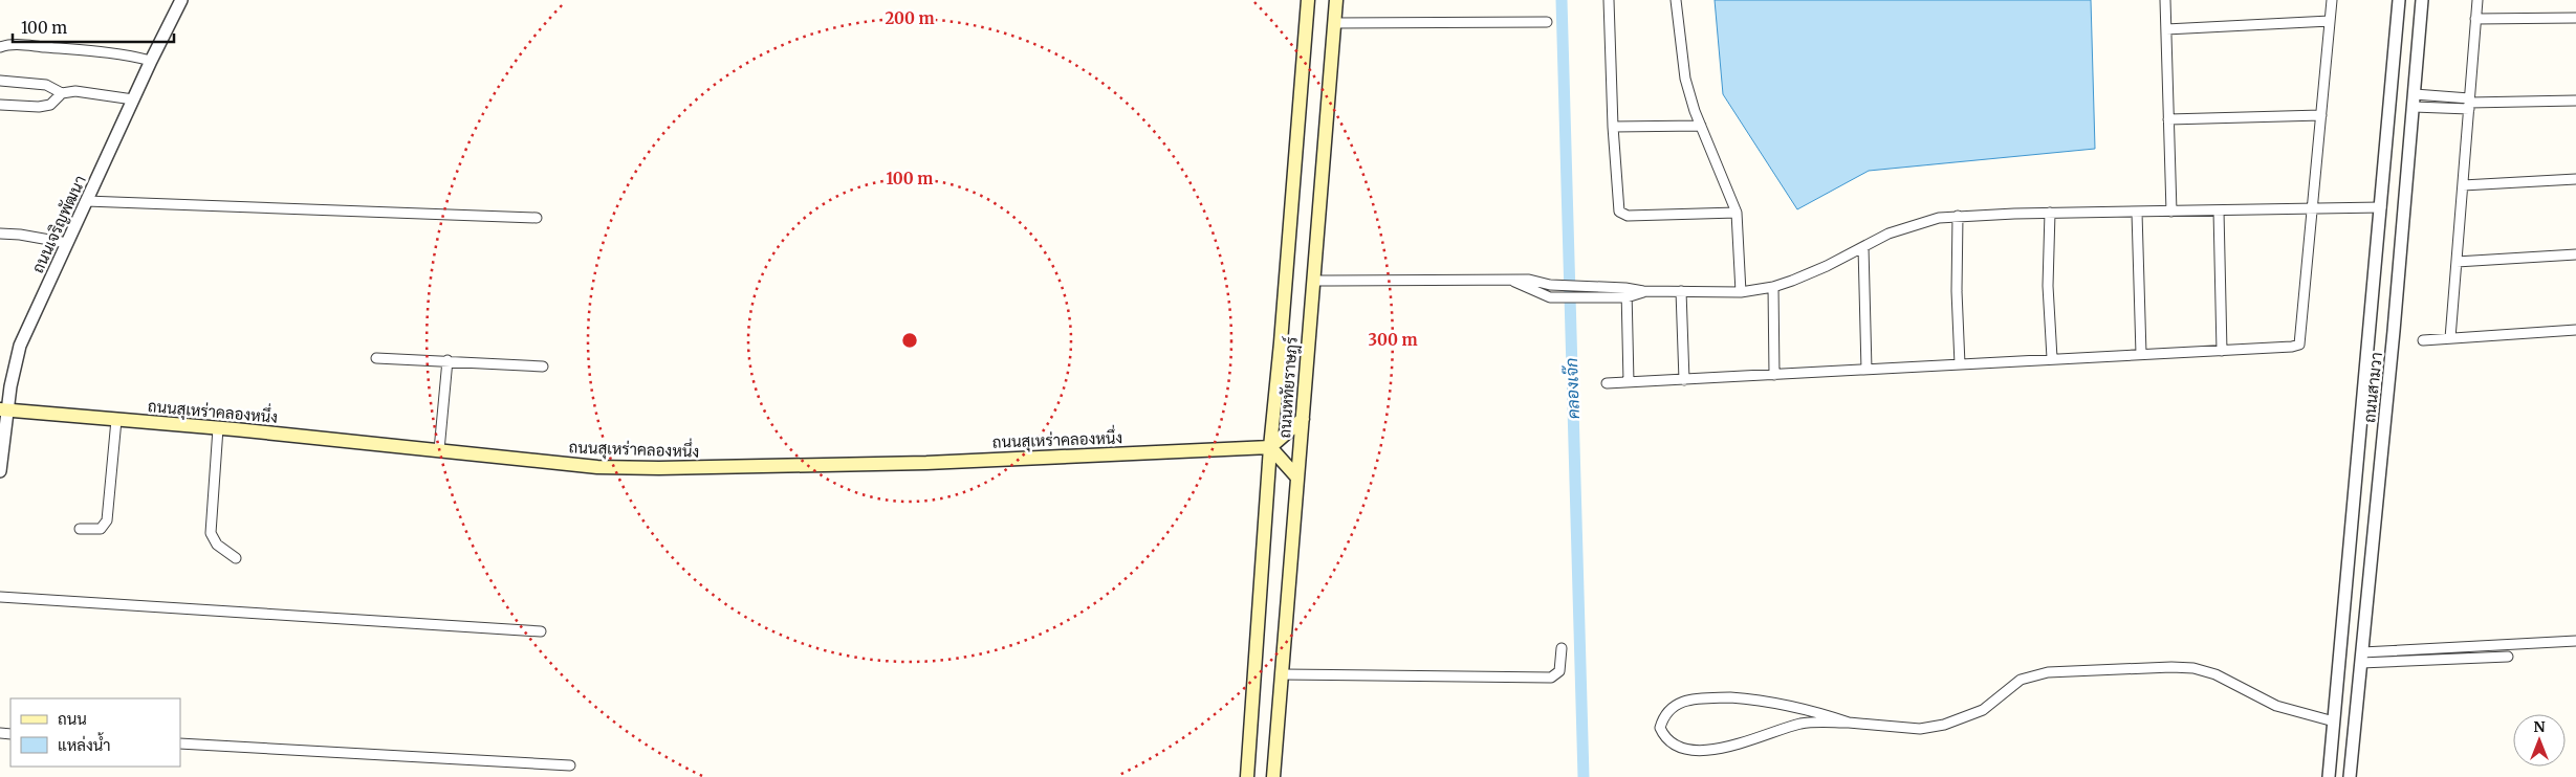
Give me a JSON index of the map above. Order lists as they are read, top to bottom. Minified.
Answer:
{"streets":{"main road":["ถนนหทัยราษฎร์","ถนนสุเหร่าคลองหนึ่ง"],"street":["ถนนเจริญพัฒนา","ถนนสามวา"]},"crossings":[["ถนนเจริญพัฒนา","ถนนสุเหร่าคลองหนึ่ง"],["ถนนหทัยราษฎร์","ถนนสุเหร่าคลองหนึ่ง"]],"water":["คลองเจ๊ก"],"legend":["ถนน","แหล่งน้ำ"],"scale_bar":"100 m","north":"top","rings":["200 m","100 m","300 m"]}
